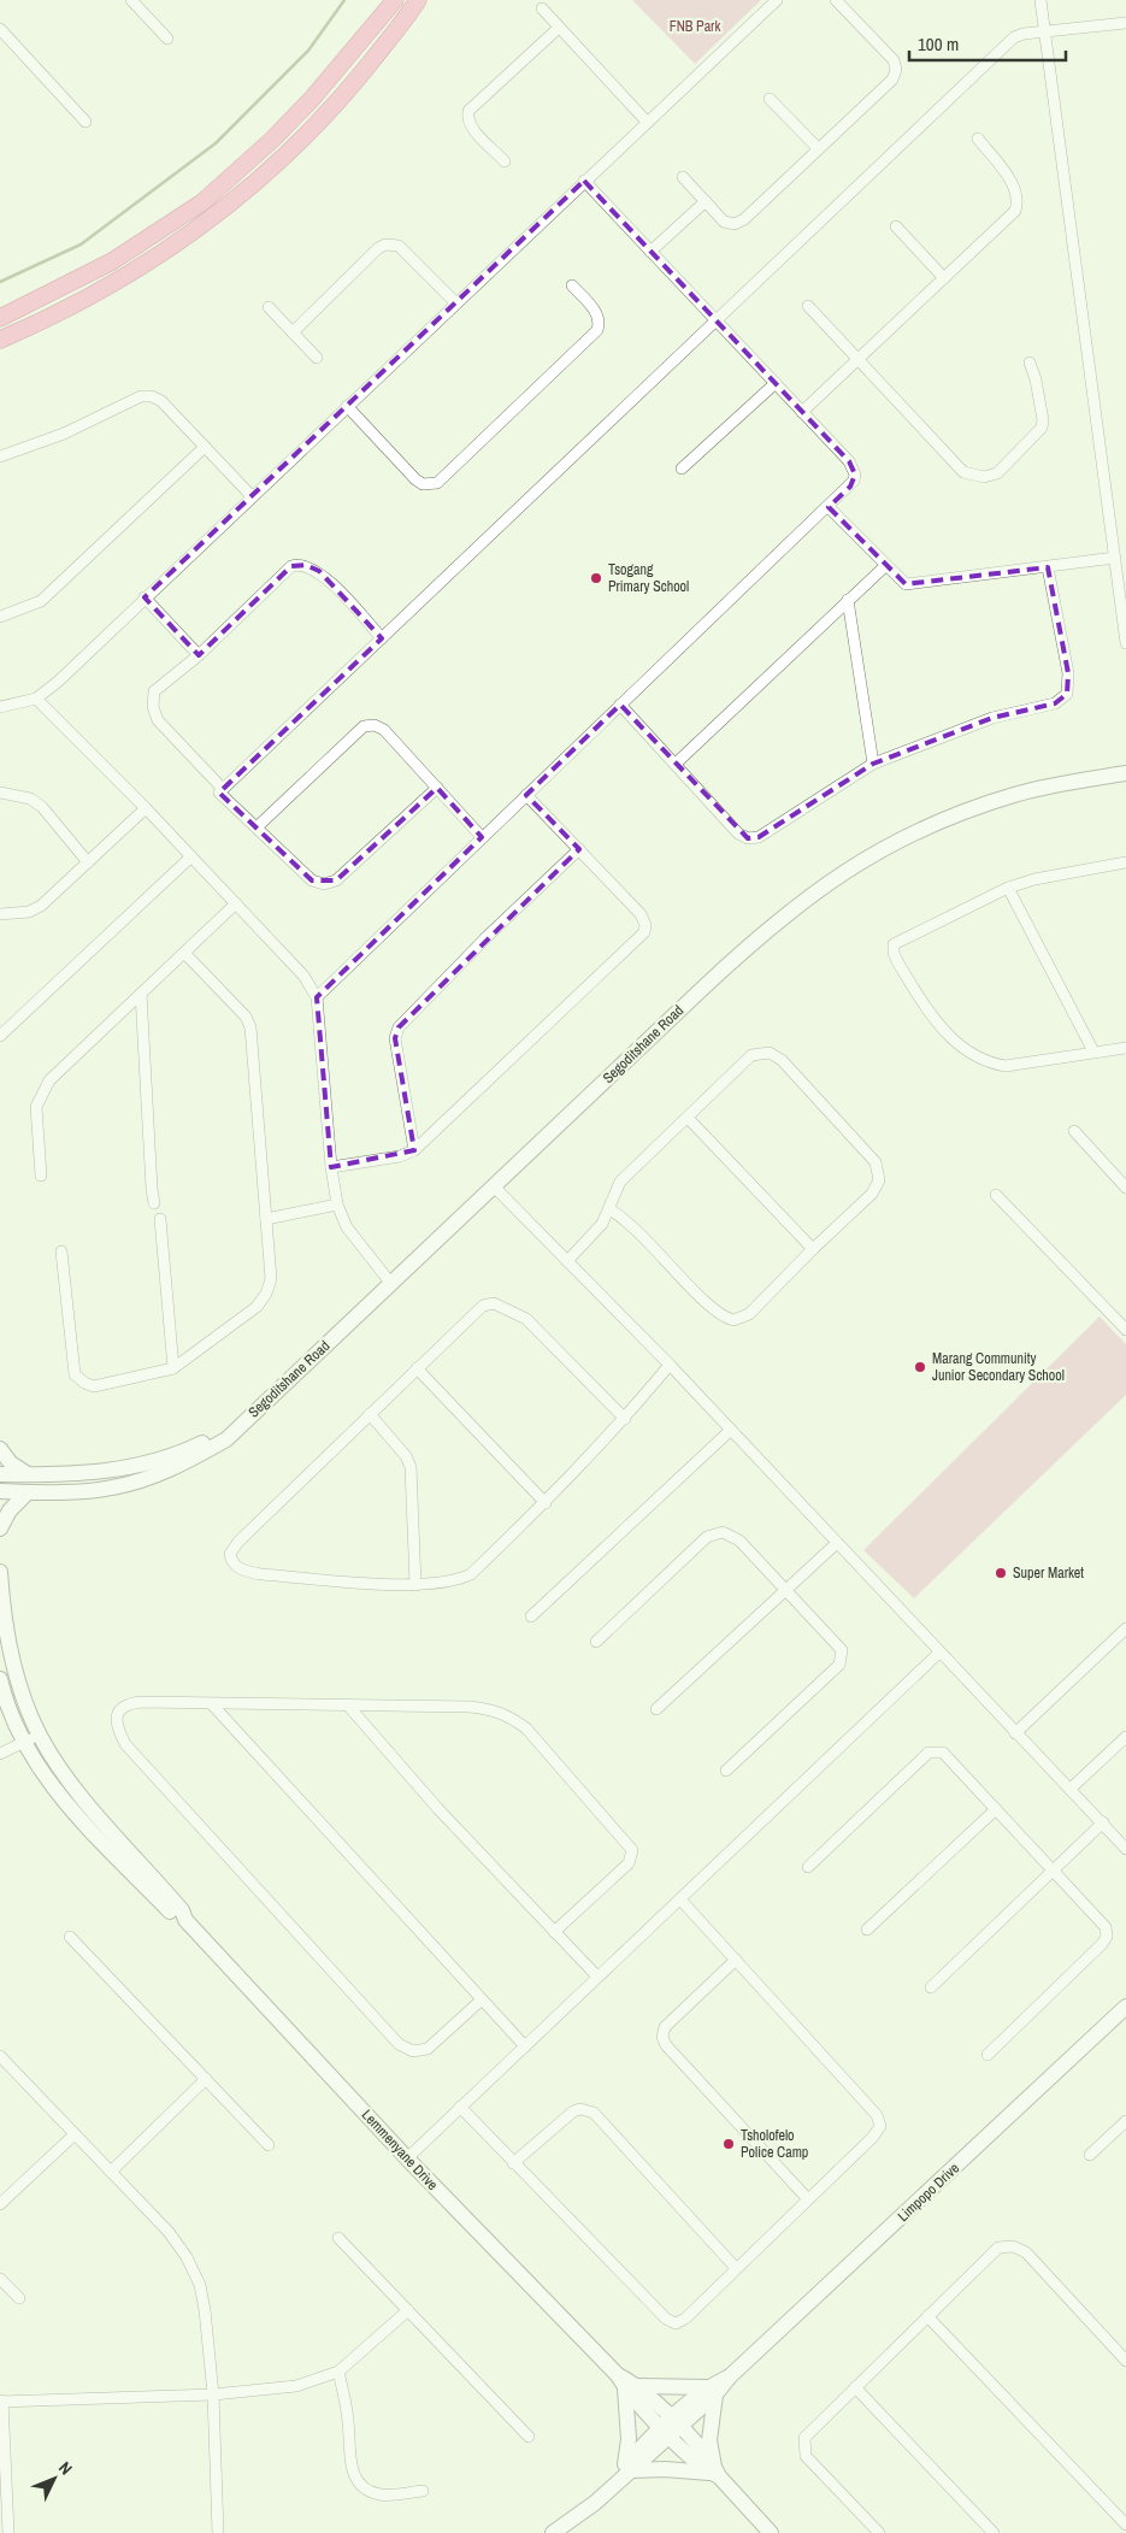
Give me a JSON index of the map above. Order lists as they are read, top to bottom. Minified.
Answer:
{"streets":{"street":["Segoditshane Road","Lemmenyane Drive","Limpopo Drive"]},"crossings":[["Lemmenyane Drive","Limpopo Drive"]],"parks":["FNB Park"],"places":["Tsogang Primary School","Marang Community Junior Secondary School","Super Market","Tsholofelo Police Camp"],"scale_bar":"100 m","north":"top right"}
